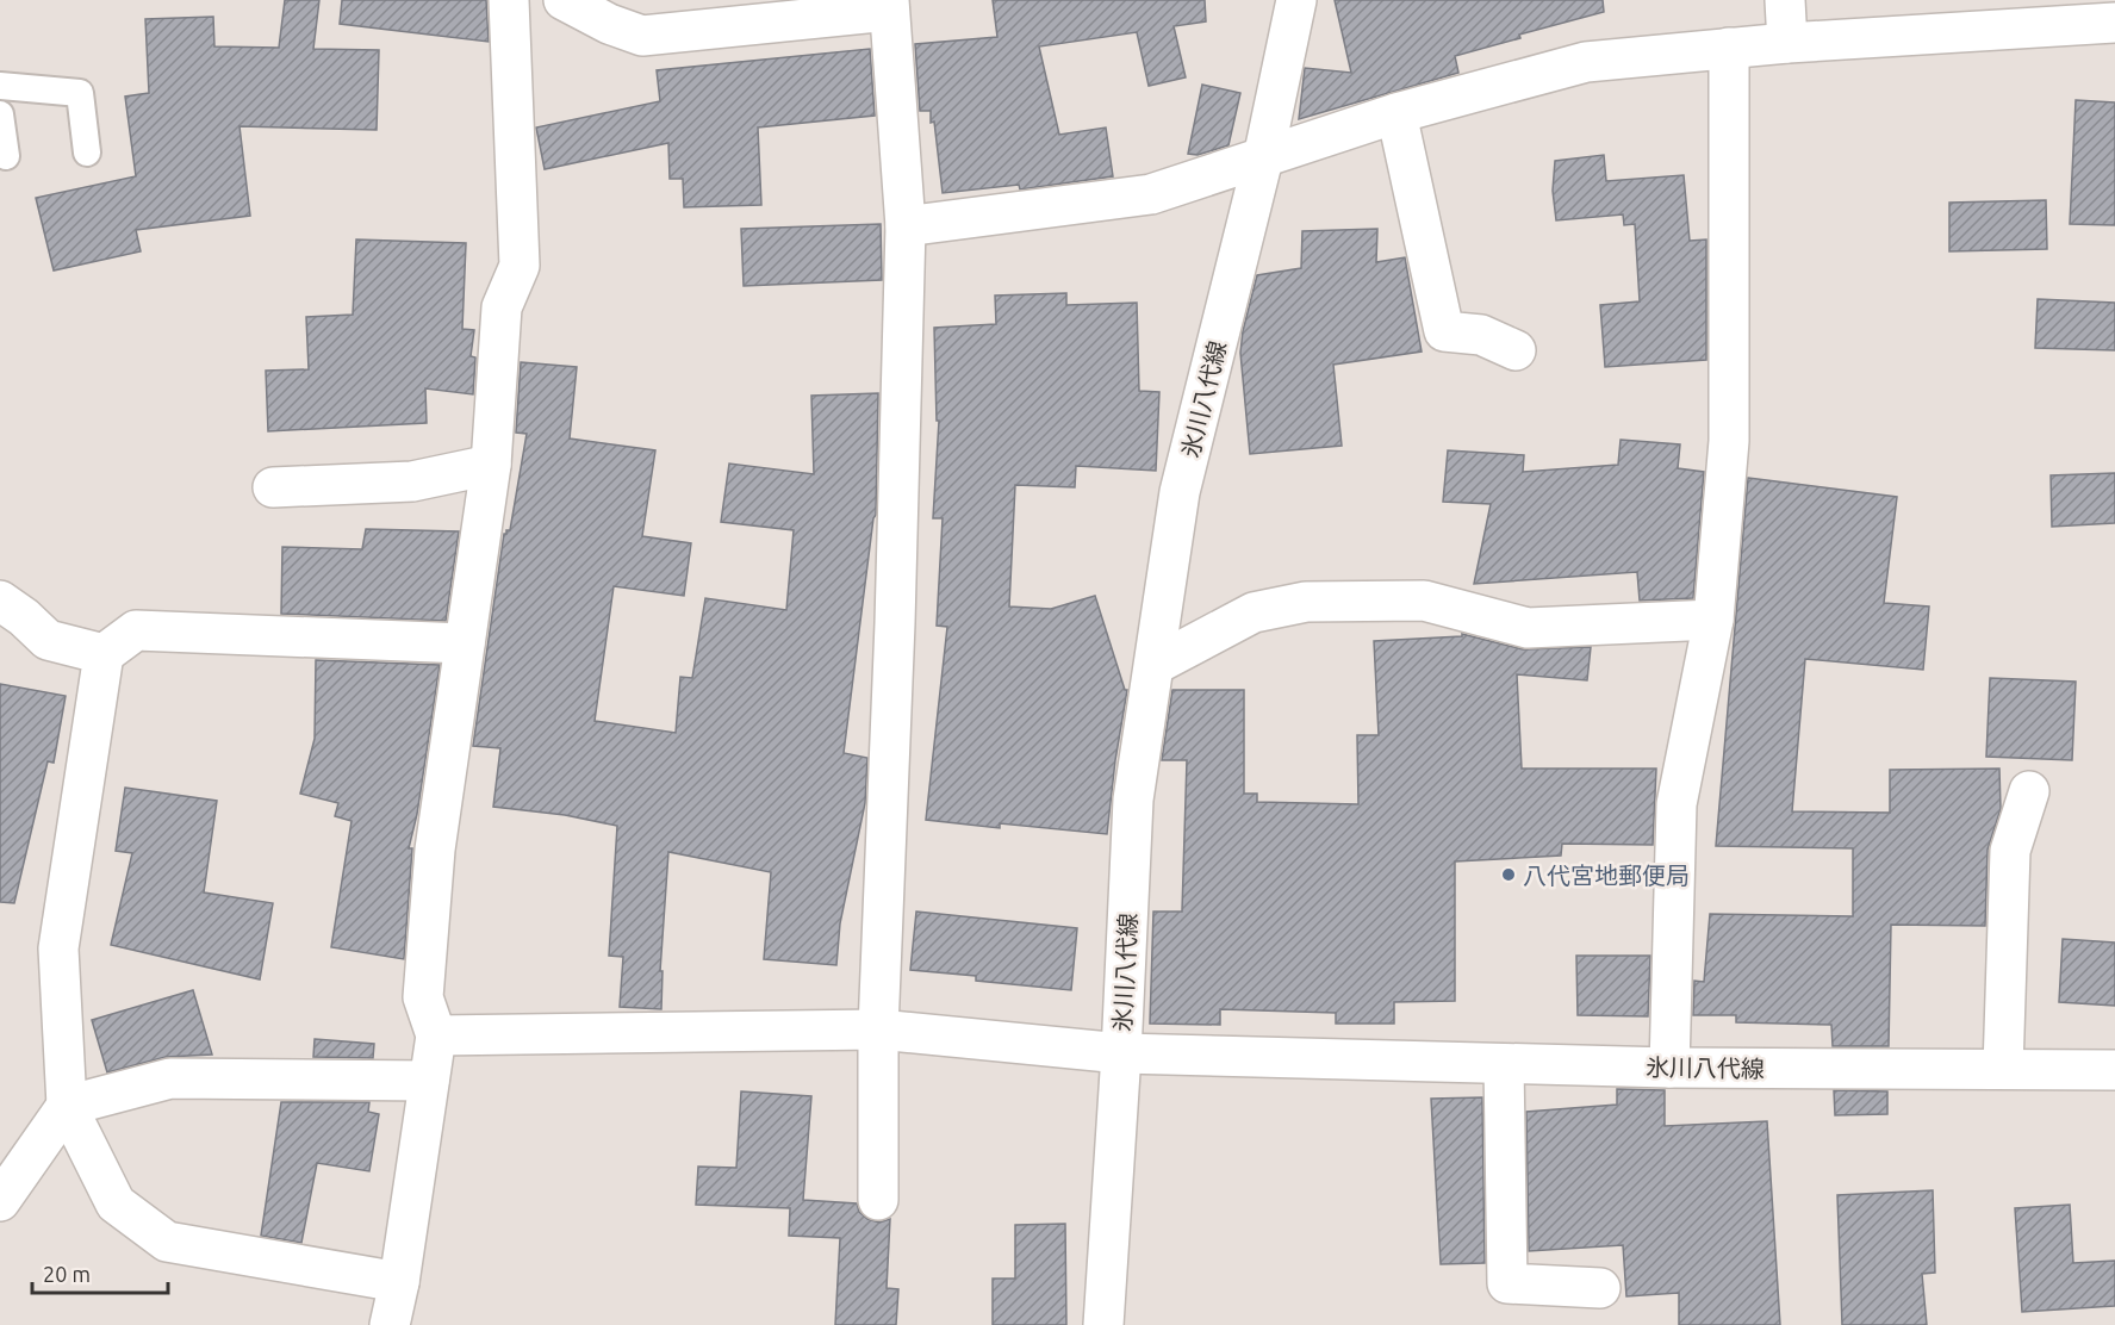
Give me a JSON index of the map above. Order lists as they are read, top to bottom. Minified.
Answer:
{"streets":{"street":["氷川八代線"]},"places":["八代宮地郵便局"],"scale_bar":"20 m"}
